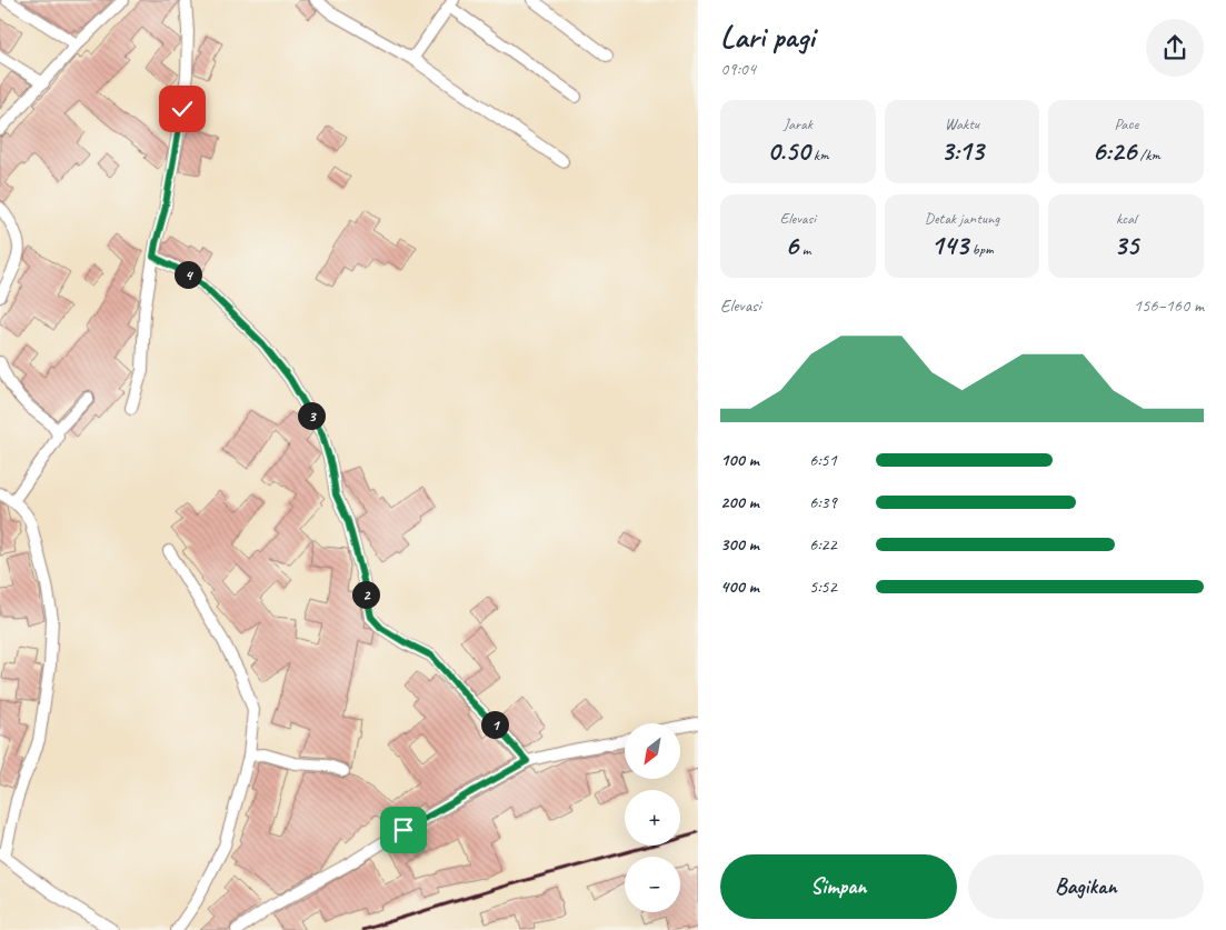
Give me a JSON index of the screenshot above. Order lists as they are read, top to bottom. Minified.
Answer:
{"north":"bottom left","page":{"heading":["Lari pagi","09:04"],"stats":[["Jarak","0.50 km"],["Waktu","3:13"],["Pace","6:26 /km"],["Elevasi","6 m"],["Detak jantung","143 bpm"],["kcal","35"]],"pins":["4","3","2","1"],"chart":["Elevasi","156–160 m"],"list":[{"name":"100 m","note":"6:51"},{"name":"200 m","note":"6:39"},{"name":"300 m","note":"6:22"},{"name":"400 m","note":"5:52"}],"map_buttons":["+","−"],"buttons":["Simpan","Bagikan"]}}
